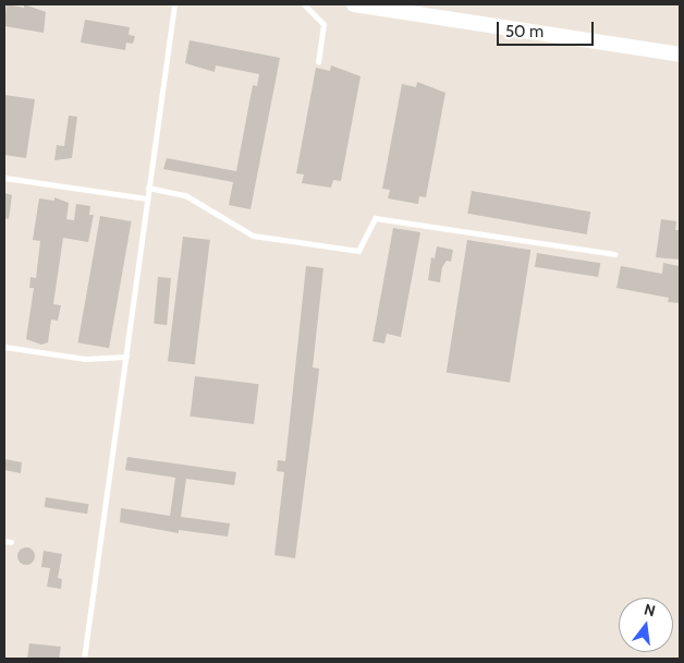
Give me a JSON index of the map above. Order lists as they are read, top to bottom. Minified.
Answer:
{"scale_bar":"50 m","north":"top"}
